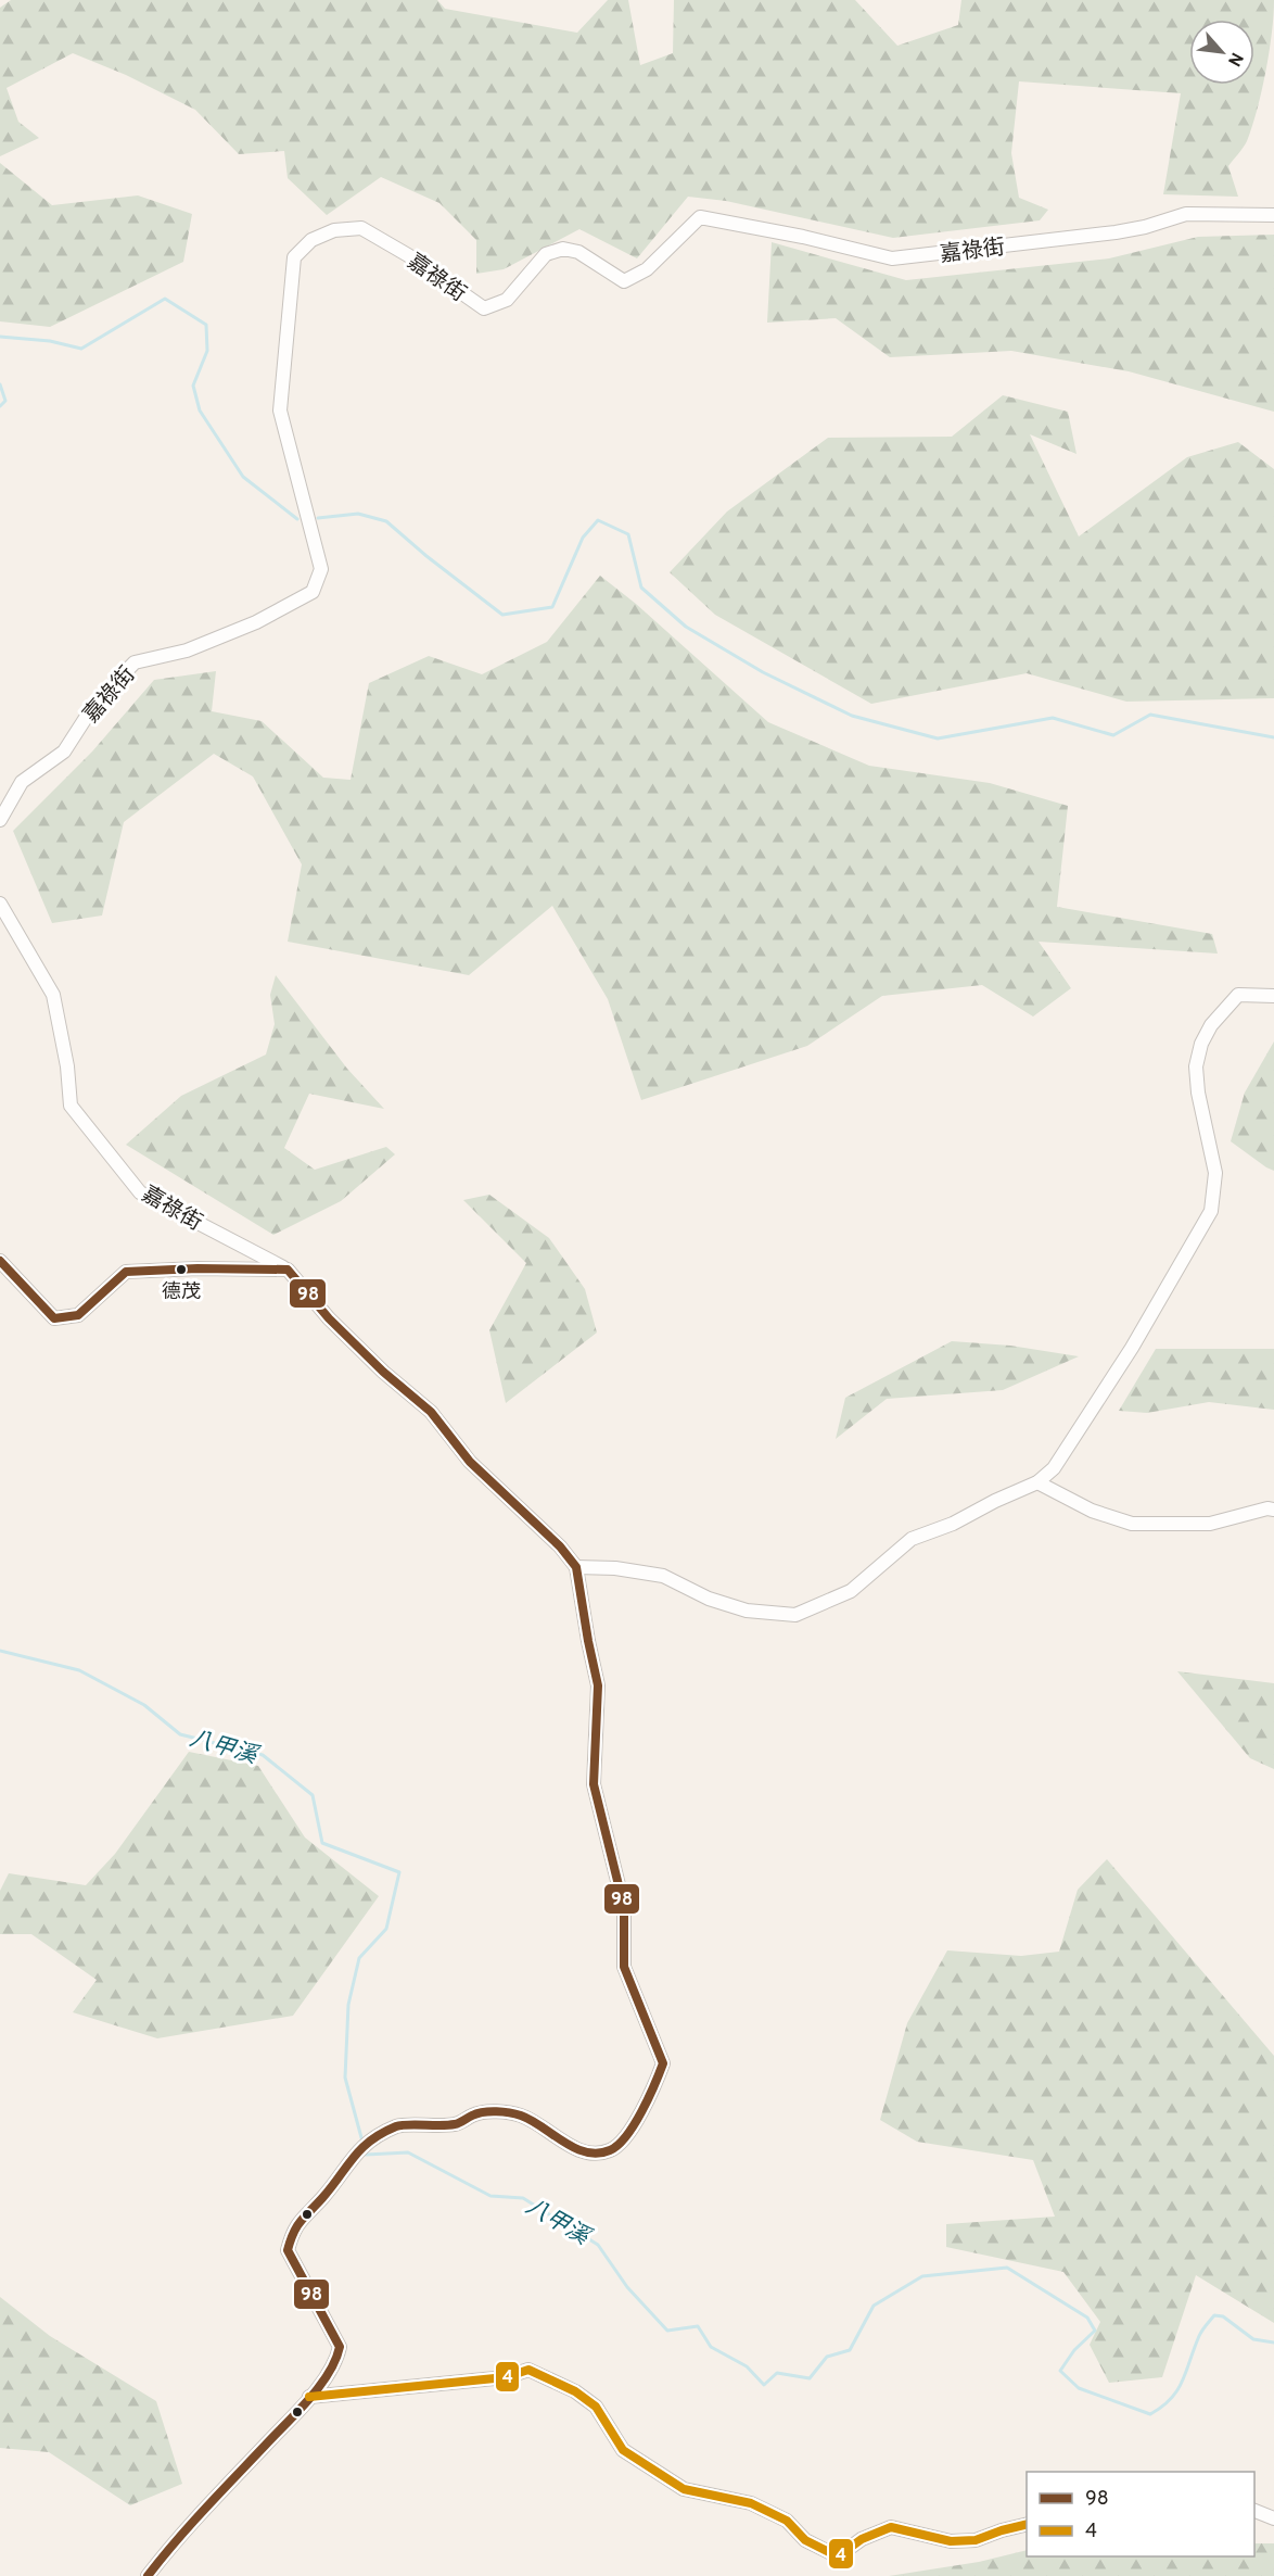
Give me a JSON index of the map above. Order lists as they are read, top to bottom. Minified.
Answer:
{"streets":{"street":["嘉祿街"]},"water":["八甲溪"],"places":["德茂"],"lines":["transit line 98","transit line 4"],"legend":["98","4"],"north":"bottom right"}
